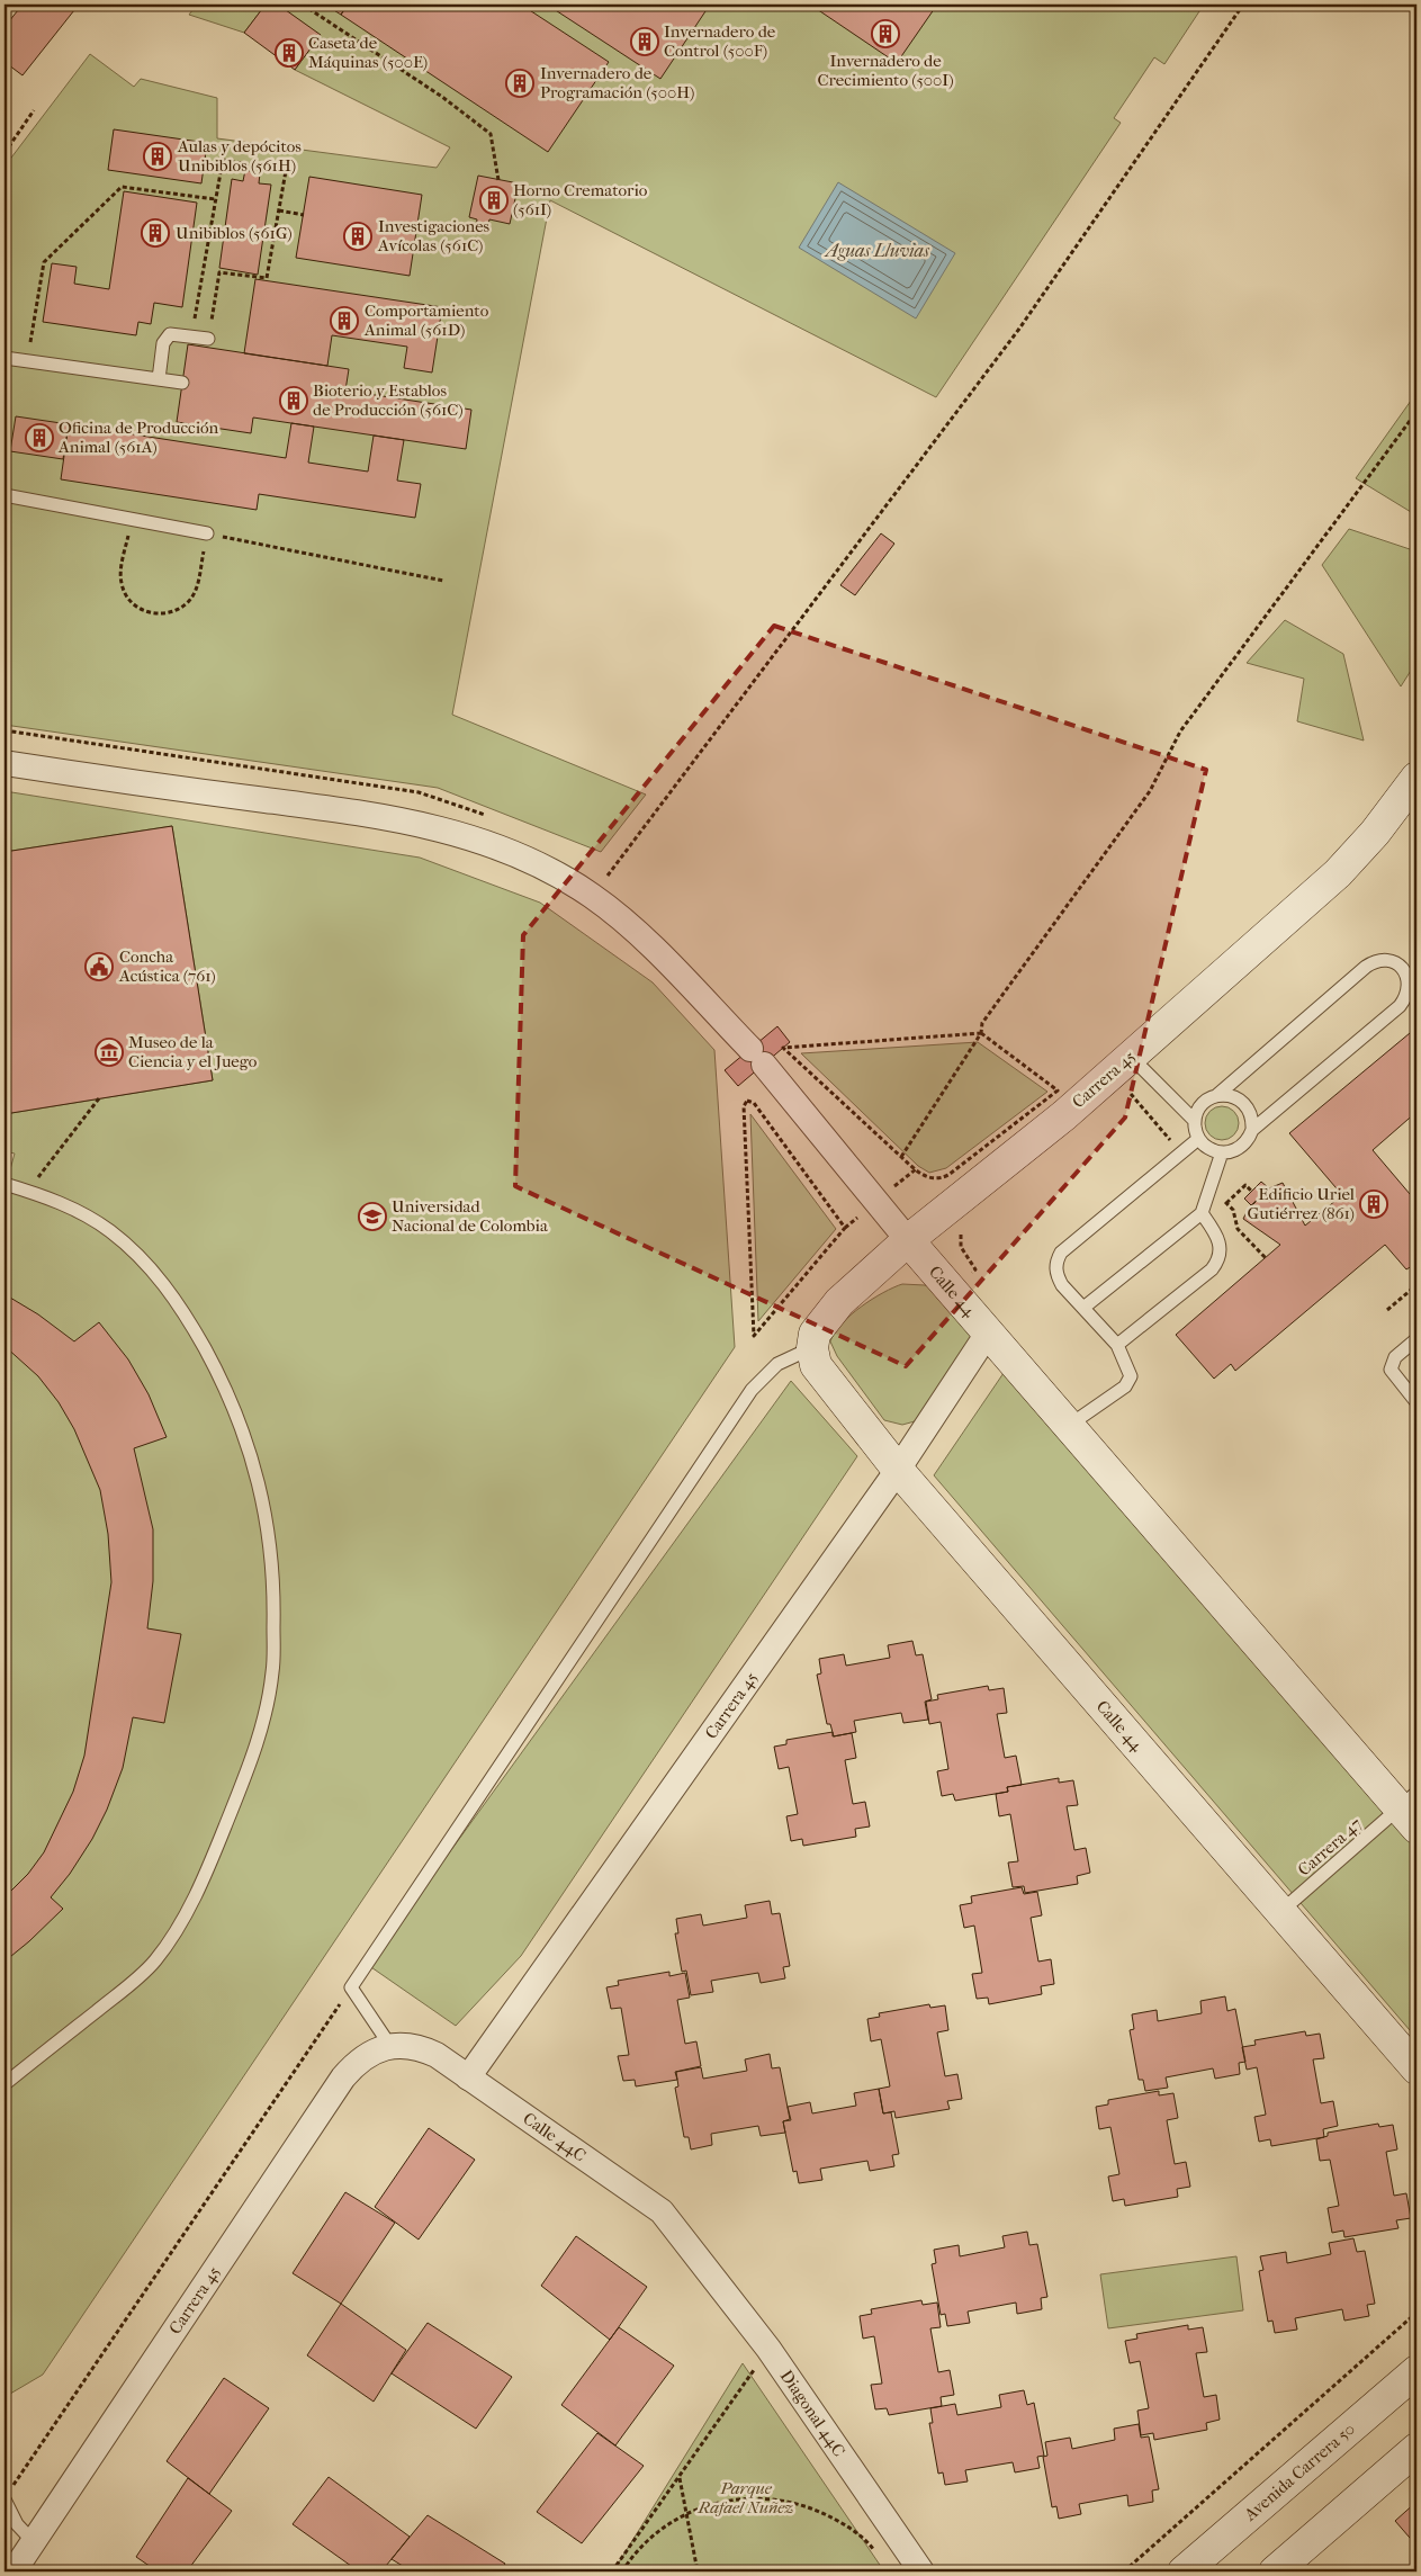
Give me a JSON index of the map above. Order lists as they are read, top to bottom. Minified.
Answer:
{"streets":{"street":["Carrera 45","Calle 44","Calle 44C","Diagonal 44C","Avenida Carrera 50"],"lane":["Carrera 47"]},"crossings":[["Carrera 45","Calle 44"],["Carrera 45","Calle 44C"],["Calle 44","Carrera 47"],["Calle 44C","Diagonal 44C"]],"water":["Aguas Lluvias"],"parks":["Parque Rafael Nuñez"],"places":{"building":["Invernadero de Crecimiento (500I)","Invernadero de Control (500F)","Caseta de Máquinas (500E)","Invernadero de Programación (500H)","Aulas y depócitos Unibiblos (561H)","Horno Crematorio (561I)","Unibiblos (561G)","Investigaciones Avícolas (561C)","Comportamiento Animal (561D)","Bioterio y Establos de Producción (561C)","Oficina de Producción Animal (561A)","Edificio Uriel Gutiérrez (861)"],"public building":["Concha Acústica (761)"],"museum":["Museo de la Ciencia y el Juego"],"school or university":["Universidad Nacional de Colombia"]}}
